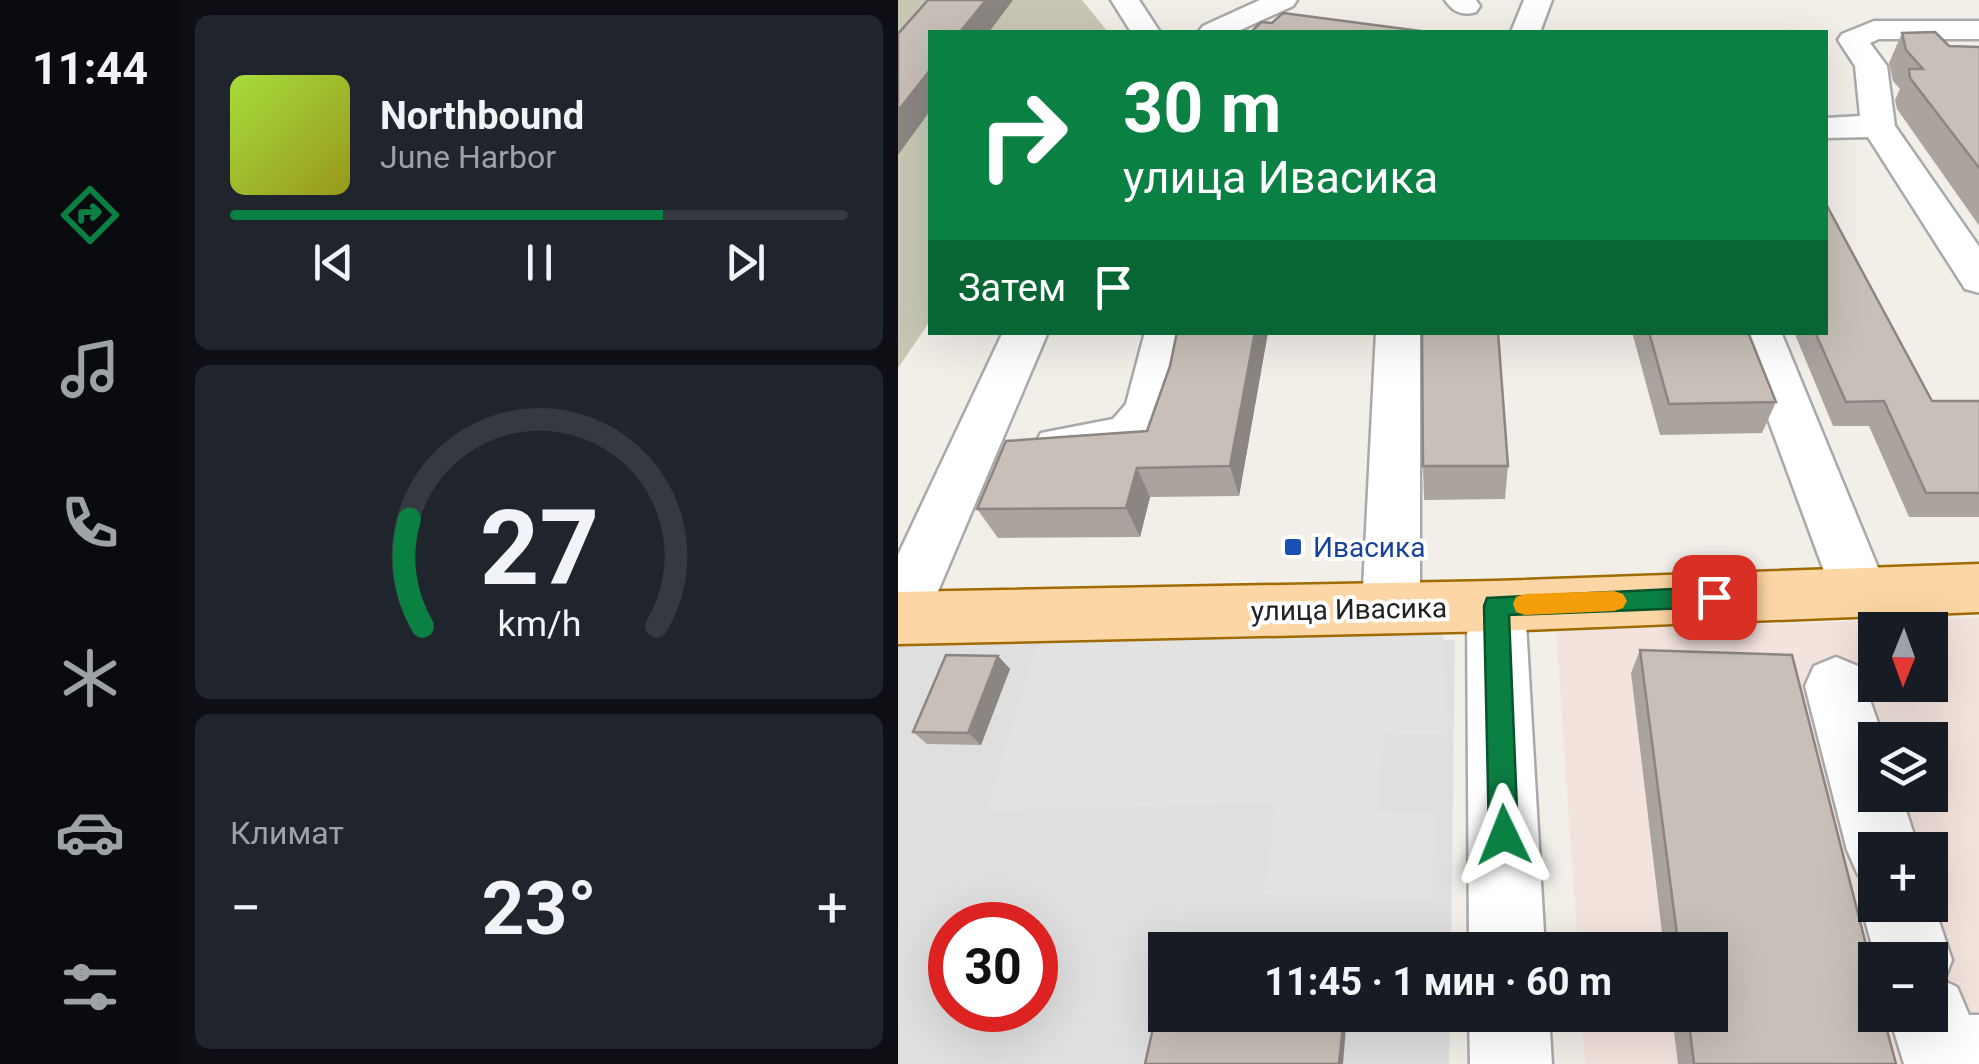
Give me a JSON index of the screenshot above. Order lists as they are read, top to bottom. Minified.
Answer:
{"streets":{"main road":["улица Ивасика"]},"places":{"transit":["Ивасика"]},"north":"bottom","page":{"tabs":"11:44","turn":["30 m","улица Ивасика"],"song":["Northbound","June Harbor"],"then":"Затем","map_buttons":["+","−"],"tile":"Климат","heat":["−","23°","+"],"limit":"30","trip":"11:45 · 1 мин · 60 m","gauge":["27","km/h"]}}
